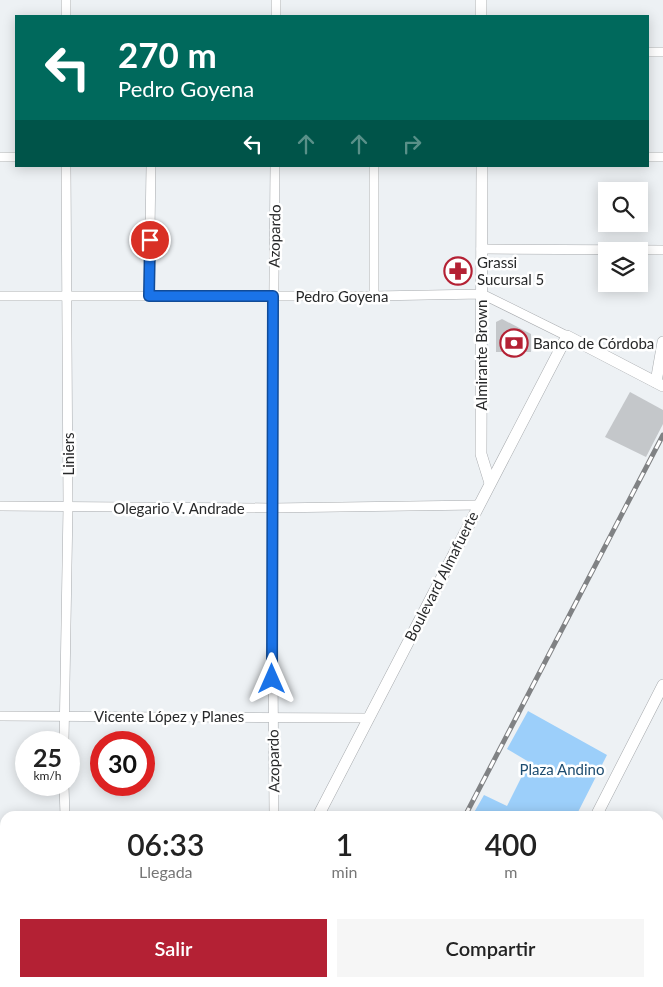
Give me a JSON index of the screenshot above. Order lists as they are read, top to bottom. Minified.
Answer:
{"streets":{"main road":["Pedro Goyena","Almirante Brown","Boulevard Almafuerte"],"street":["Azopardo","Liniers","Olegario V. Andrade","Vicente López y Planes"]},"crossings":[["Azopardo","Pedro Goyena"],["Azopardo","Olegario V. Andrade"],["Azopardo","Vicente López y Planes"],["Pedro Goyena","Almirante Brown"],["Pedro Goyena","Liniers"],["Pedro Goyena","Boulevard Almafuerte"],["Almirante Brown","Boulevard Almafuerte"],["Liniers","Olegario V. Andrade"],["Liniers","Vicente López y Planes"],["Olegario V. Andrade","Boulevard Almafuerte"],["Boulevard Almafuerte","Vicente López y Planes"]],"parks":["Plaza Andino"],"places":{"pharmacy":["Grassi Sucursal 5"],"bank":["Banco de Córdoba"]},"page":{"turn":["270 m","Pedro Goyena"],"speed":"25 km/h","limit":"30","eta":["06:33","Llegada","1","min","400","m"],"buttons":["Salir","Compartir"]}}
